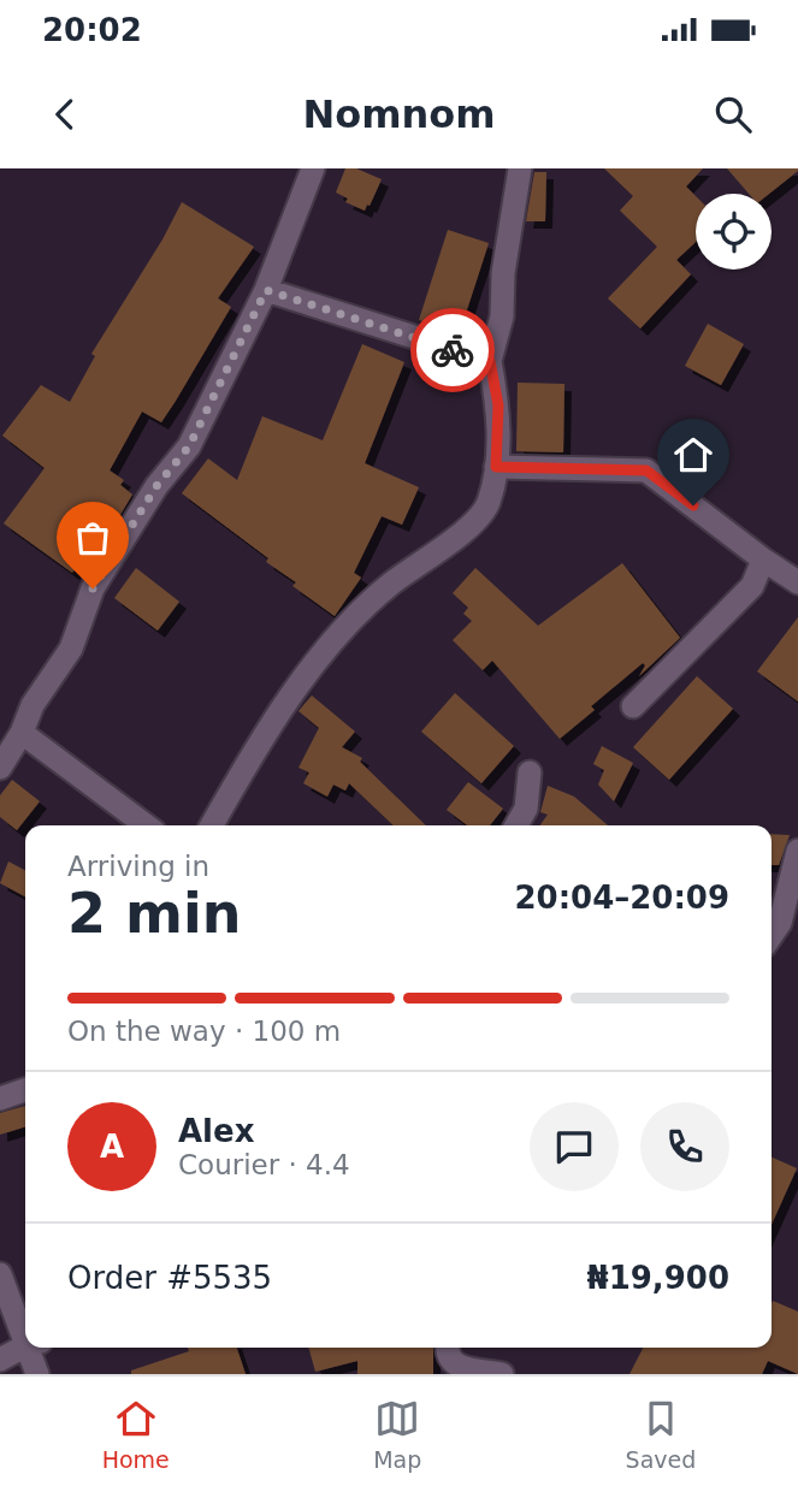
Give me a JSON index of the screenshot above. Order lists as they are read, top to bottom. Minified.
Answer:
{"page":{"status":"20:02","header":"Nomnom","heading":["2 min","Arriving in","20:04–20:09"],"panel":["Alex","Courier · 4.4","Order #5535","₦19,900"],"bar":"On the way · 100 m","round":"A","tabs":["Home","Map","Saved"]}}
